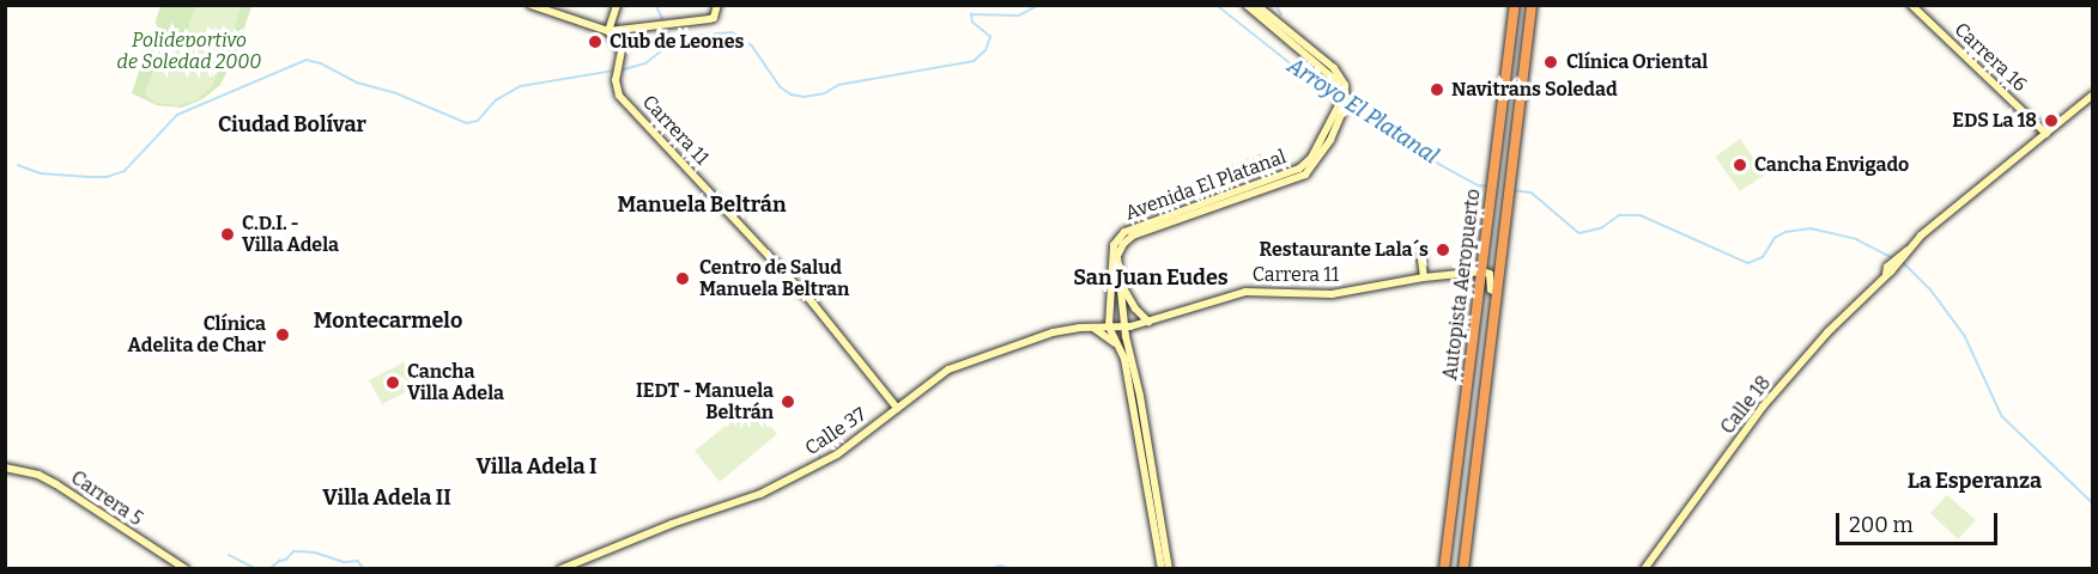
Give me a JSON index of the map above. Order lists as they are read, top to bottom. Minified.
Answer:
{"streets":{"highway":["Autopista Aeropuerto"],"main road":["Carrera 16","Carrera 11","Avenida El Platanal","Calle 18","Calle 37","Carrera 5"]},"crossings":[["Carrera 16","Calle 18"],["Carrera 11","Avenida El Platanal"],["Carrera 11","Autopista Aeropuerto"],["Carrera 11","Calle 37"],["Avenida El Platanal","Calle 37"]],"districts":["Ciudad Bolívar","Manuela Beltrán","San Juan Eudes","Montecarmelo","Villa Adela I","La Esperanza","Villa Adela II"],"water":["Arroyo El Platanal"],"parks":["Polideportivo de Soledad 2000"],"places":["Club de Leones","Clínica Oriental","Navitrans Soledad","EDS La 18","Cancha Envigado","C.D.I. - Villa Adela","Restaurante Lala´s","Centro de Salud Manuela Beltran","Clínica Adelita de Char","Cancha Villa Adela","IEDT - Manuela Beltrán"],"scale_bar":"200 m"}
